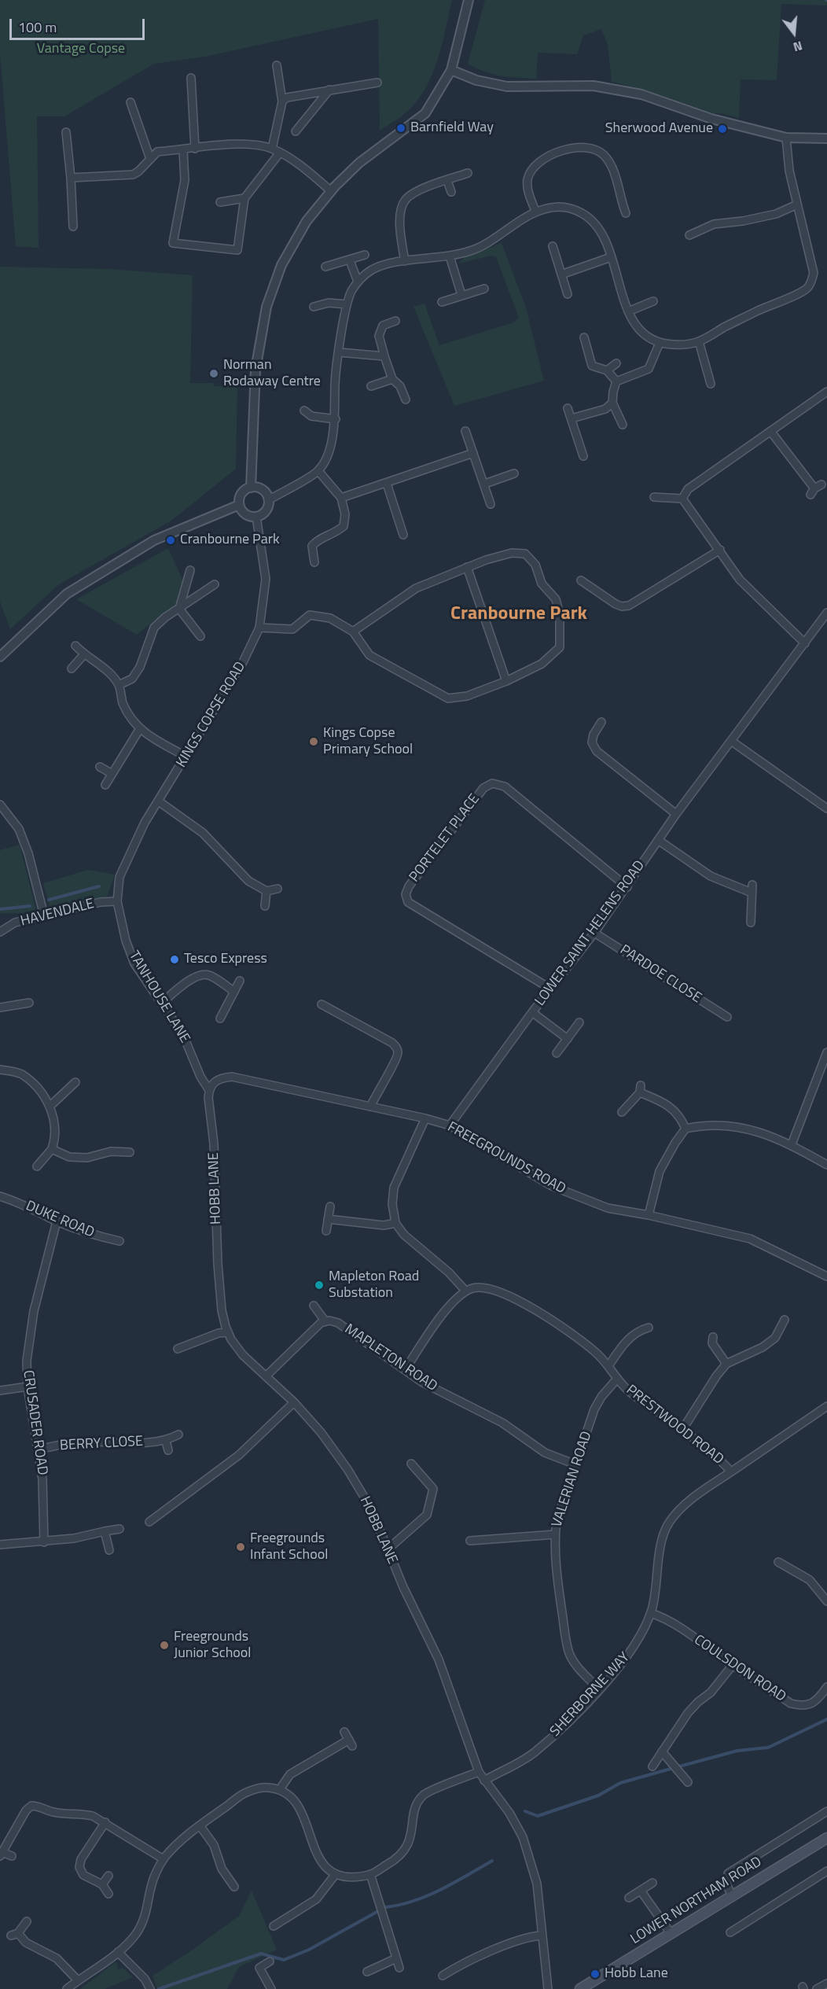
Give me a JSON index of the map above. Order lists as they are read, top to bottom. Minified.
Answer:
{"streets":{"main road":["LOWER NORTHAM ROAD"],"street":["KINGS COPSE ROAD","PORTELET PLACE","HAVENDALE","LOWER SAINT HELENS ROAD","PARDOE CLOSE","TANHOUSE LANE","FREEGROUNDS ROAD","HOBB LANE","DUKE ROAD","MAPLETON ROAD","CRUSADER ROAD","PRESTWOOD ROAD","BERRY CLOSE","VALERIAN ROAD","COULSDON ROAD","SHERBORNE WAY"]},"crossings":[["KINGS COPSE ROAD","HAVENDALE"],["KINGS COPSE ROAD","TANHOUSE LANE"],["PORTELET PLACE","LOWER SAINT HELENS ROAD"],["HAVENDALE","TANHOUSE LANE"],["LOWER SAINT HELENS ROAD","PARDOE CLOSE"],["LOWER SAINT HELENS ROAD","FREEGROUNDS ROAD"],["TANHOUSE LANE","FREEGROUNDS ROAD"],["TANHOUSE LANE","HOBB LANE"],["FREEGROUNDS ROAD","HOBB LANE"],["HOBB LANE","SHERBORNE WAY"],["DUKE ROAD","CRUSADER ROAD"],["MAPLETON ROAD","VALERIAN ROAD"],["CRUSADER ROAD","BERRY CLOSE"],["PRESTWOOD ROAD","VALERIAN ROAD"],["PRESTWOOD ROAD","SHERBORNE WAY"],["VALERIAN ROAD","SHERBORNE WAY"],["COULSDON ROAD","SHERBORNE WAY"]],"districts":["Cranbourne Park"],"parks":["Vantage Copse"],"places":["Barnfield Way","Sherwood Avenue","Norman Rodaway Centre","Cranbourne Park","Kings Copse Primary School","Tesco Express","Mapleton Road Substation","Freegrounds Infant School","Freegrounds Junior School","Hobb Lane"],"scale_bar":"100 m","north":"bottom"}
